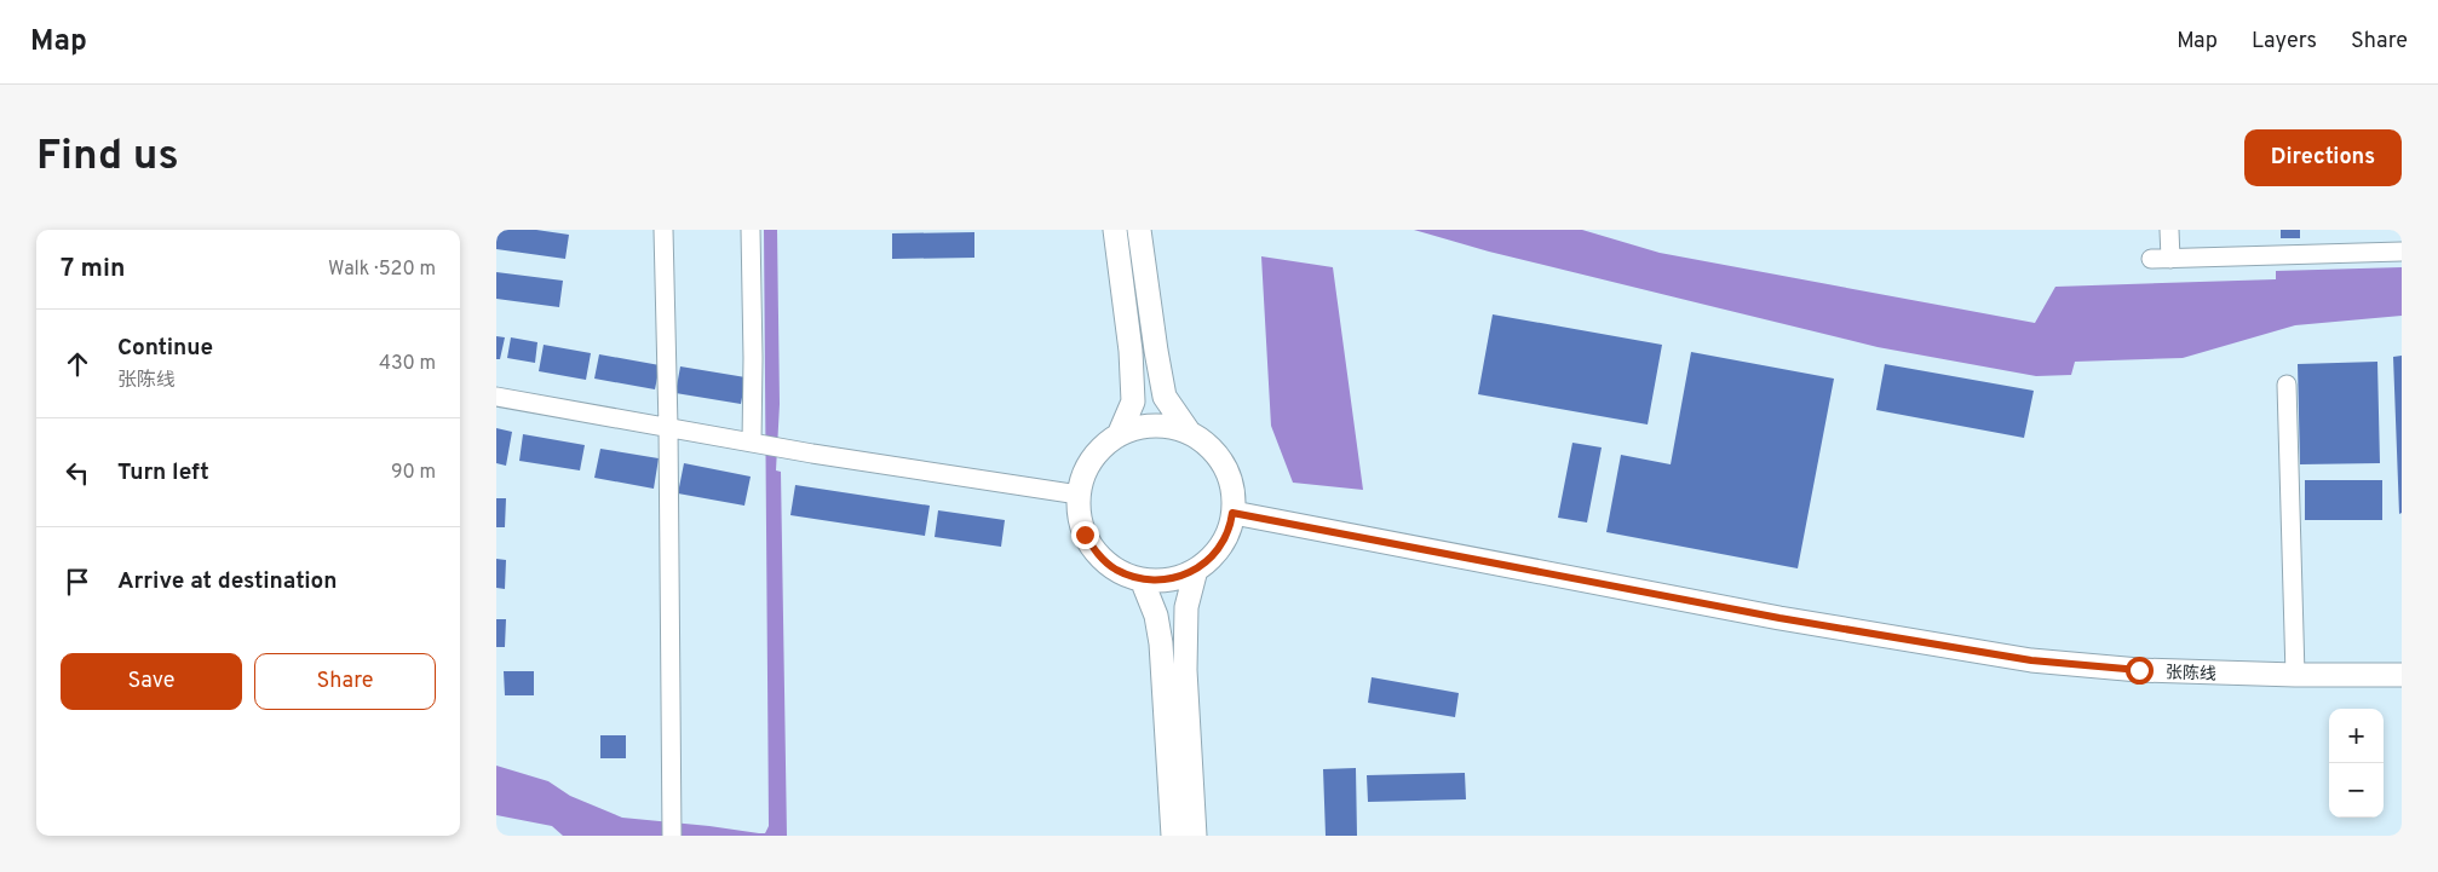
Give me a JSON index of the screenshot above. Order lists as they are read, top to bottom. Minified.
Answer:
{"streets":{"main road":["张陈线"]},"page":{"header":"Map","nav":["Map","Layers","Share"],"buttons":["Directions",["Save","Share"]],"title":"Find us","heading":["7 min","Walk · 520 m"],"list":[["Continue","张陈线","430 m"],["Turn left","90 m"],"Arrive at destination"],"map_buttons":["+","−"]}}
